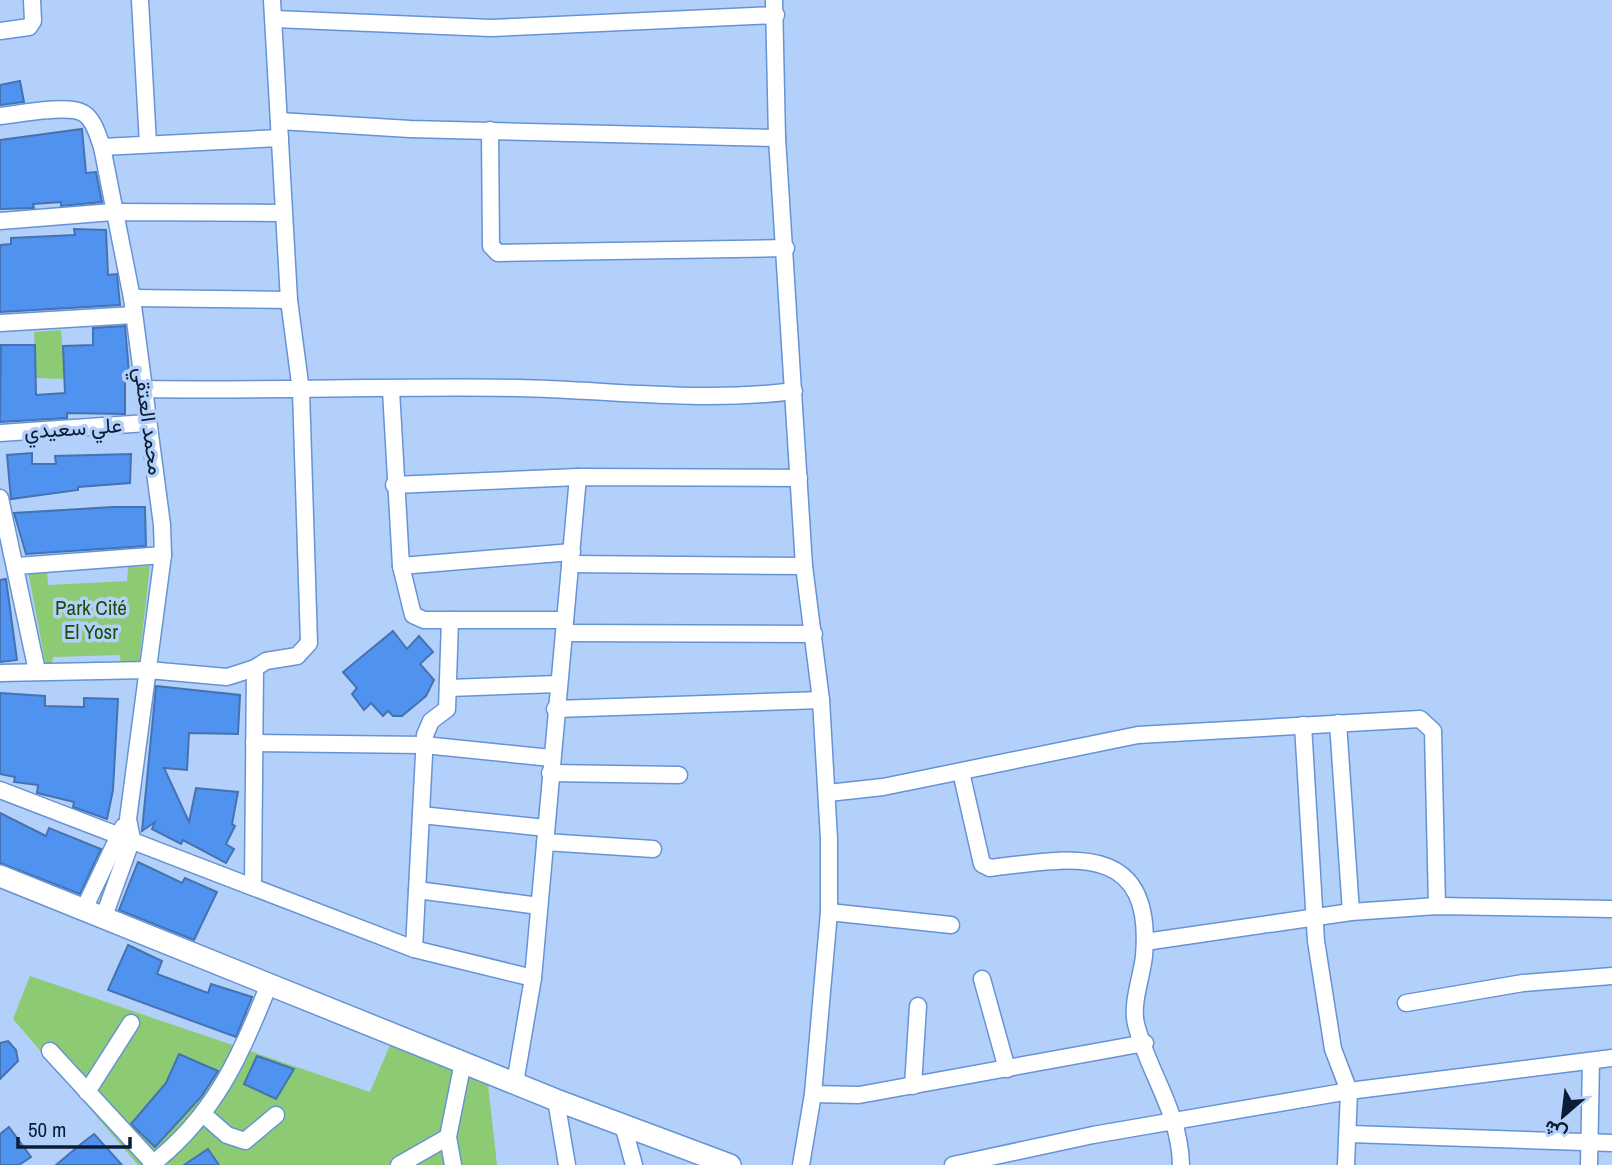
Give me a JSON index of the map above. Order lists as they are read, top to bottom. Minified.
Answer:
{"streets":{"street":["محمد العتقي","علي سعيدي"]},"crossings":[["محمد العتقي","علي سعيدي"]],"parks":["Park Cité El Yosr"],"scale_bar":"50 m","north":"bottom left"}
